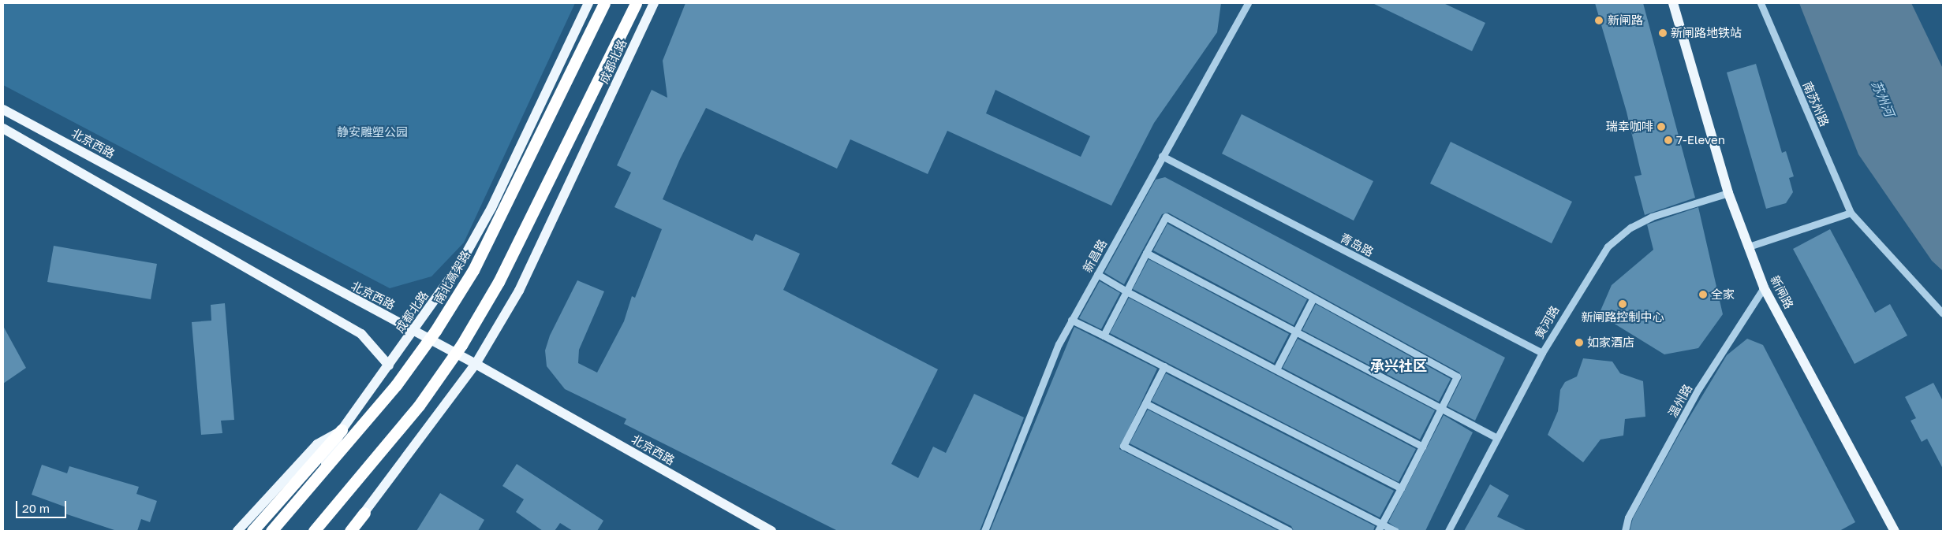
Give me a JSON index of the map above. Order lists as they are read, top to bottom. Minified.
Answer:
{"streets":{"highway":["南北高架路"],"main road":["成都北路","北京西路","新闸路"],"street":["南苏州路","青岛路","新昌路","黄河路","温州路"]},"crossings":[["成都北路","北京西路"],["青岛路","新昌路"],["青岛路","黄河路"],["新闸路","黄河路"],["新闸路","温州路"]],"districts":["承兴社区"],"water":["苏州河"],"parks":["静安雕塑公园"],"places":["新闸路","新闸路地铁站","瑞幸咖啡","7-Eleven","全家","新闸路控制中心","如家酒店"],"scale_bar":"20 m"}
